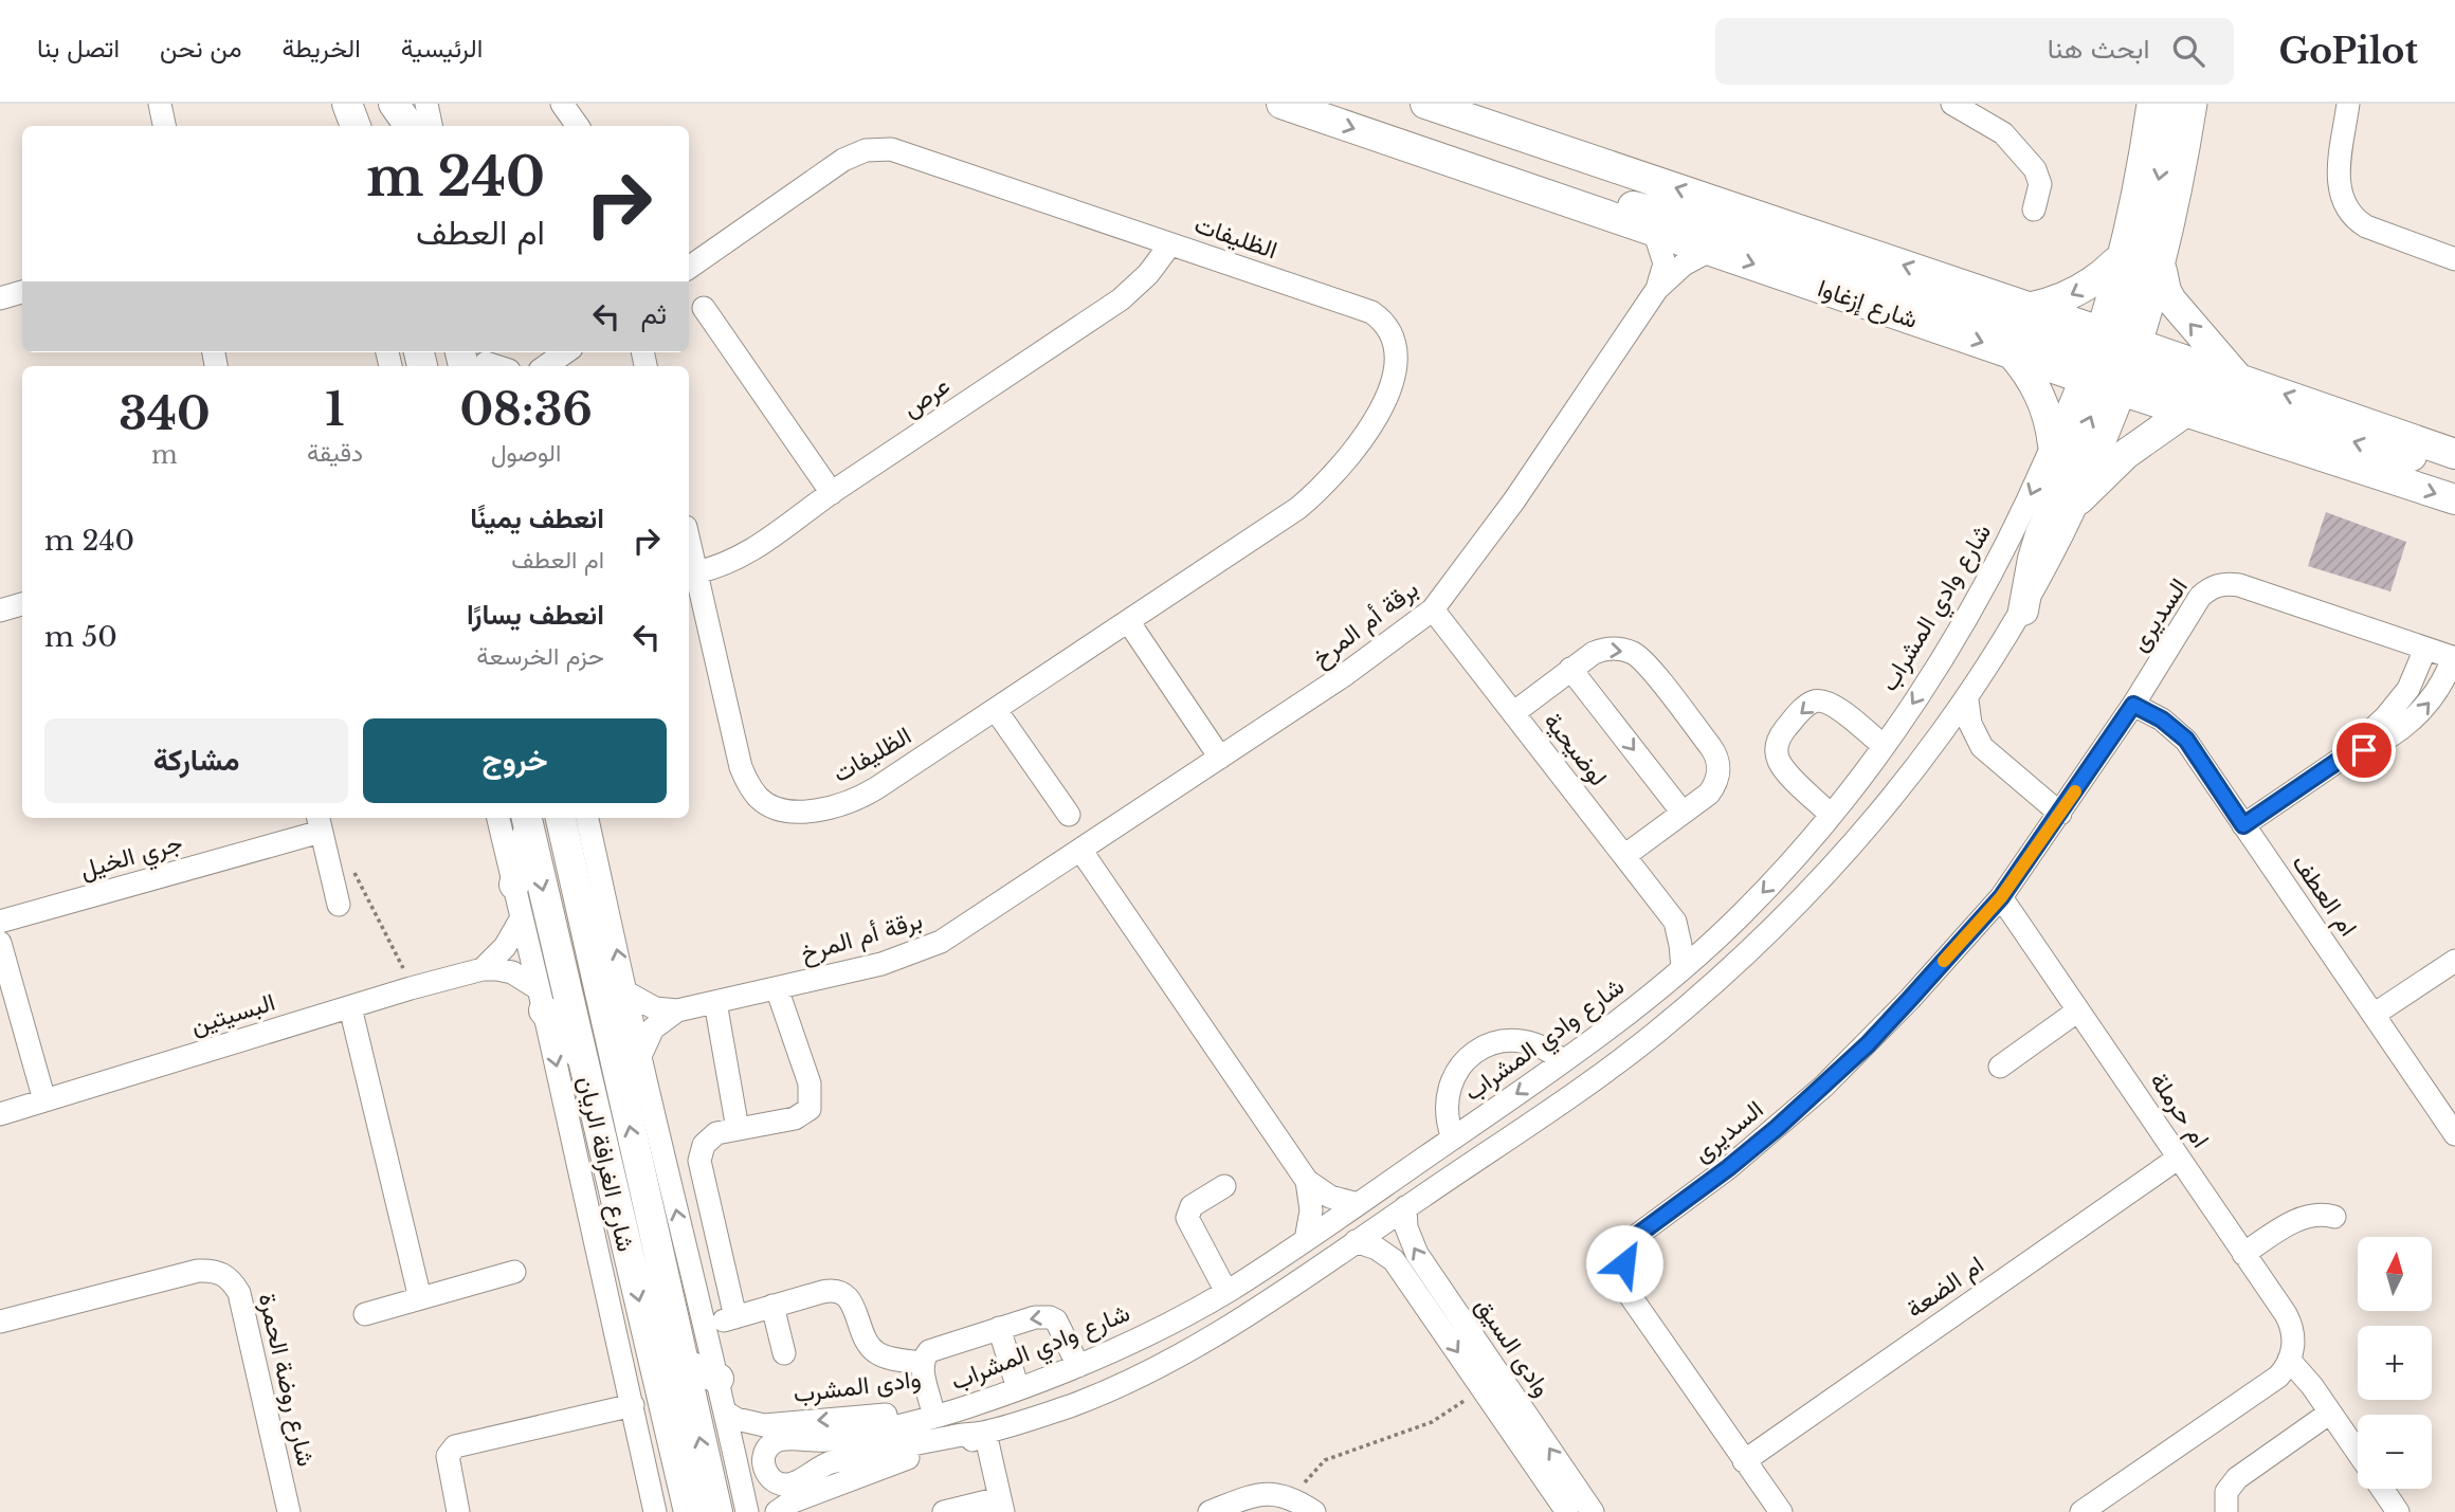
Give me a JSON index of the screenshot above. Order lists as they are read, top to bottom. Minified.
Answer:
{"streets":{"main road":["شارع إزغاوا","شارع الغرافة الريان"],"street":["الظليفات","عرص","شارع وادي المشراب","السديرى","برقة أم المرخ","لوضيحية","جري الخيل","ام العطف","البسيتين","ام حرملة","ام الضعة","وادى السيق","شارع روضة الحمرة","وادى المشرب"]},"crossings":[["الظليفات","عرص"],["شارع إزغاوا","شارع وادي المشراب"],["شارع إزغاوا","برقة أم المرخ"],["شارع وادي المشراب","لوضيحية"],["شارع وادي المشراب","وادى السيق"],["شارع وادي المشراب","وادى المشرب"],["السديرى","ام العطف"],["السديرى","ام حرملة"],["السديرى","ام الضعة"],["برقة أم المرخ","لوضيحية"],["البسيتين","شارع الغرافة الريان"],["ام حرملة","ام الضعة"]],"one_way":["وادى المشرب"],"north":"top","page":{"header":"GoPilot","search":"ابحث هنا","nav":["الرئيسية","الخريطة","من نحن","اتصل بنا"],"turn":["240 m","ام العطف"],"then":"ثم","eta":["08:36","الوصول","1","دقيقة","340","m"],"list":[{"name":"انعطف يمينًا","note":"ام العطف","value":"240 m"},{"name":"انعطف يسارًا","note":"حزم الخرسعة","value":"50 m"}],"buttons":["خروج","مشاركة"],"map_buttons":["+","−"]}}
